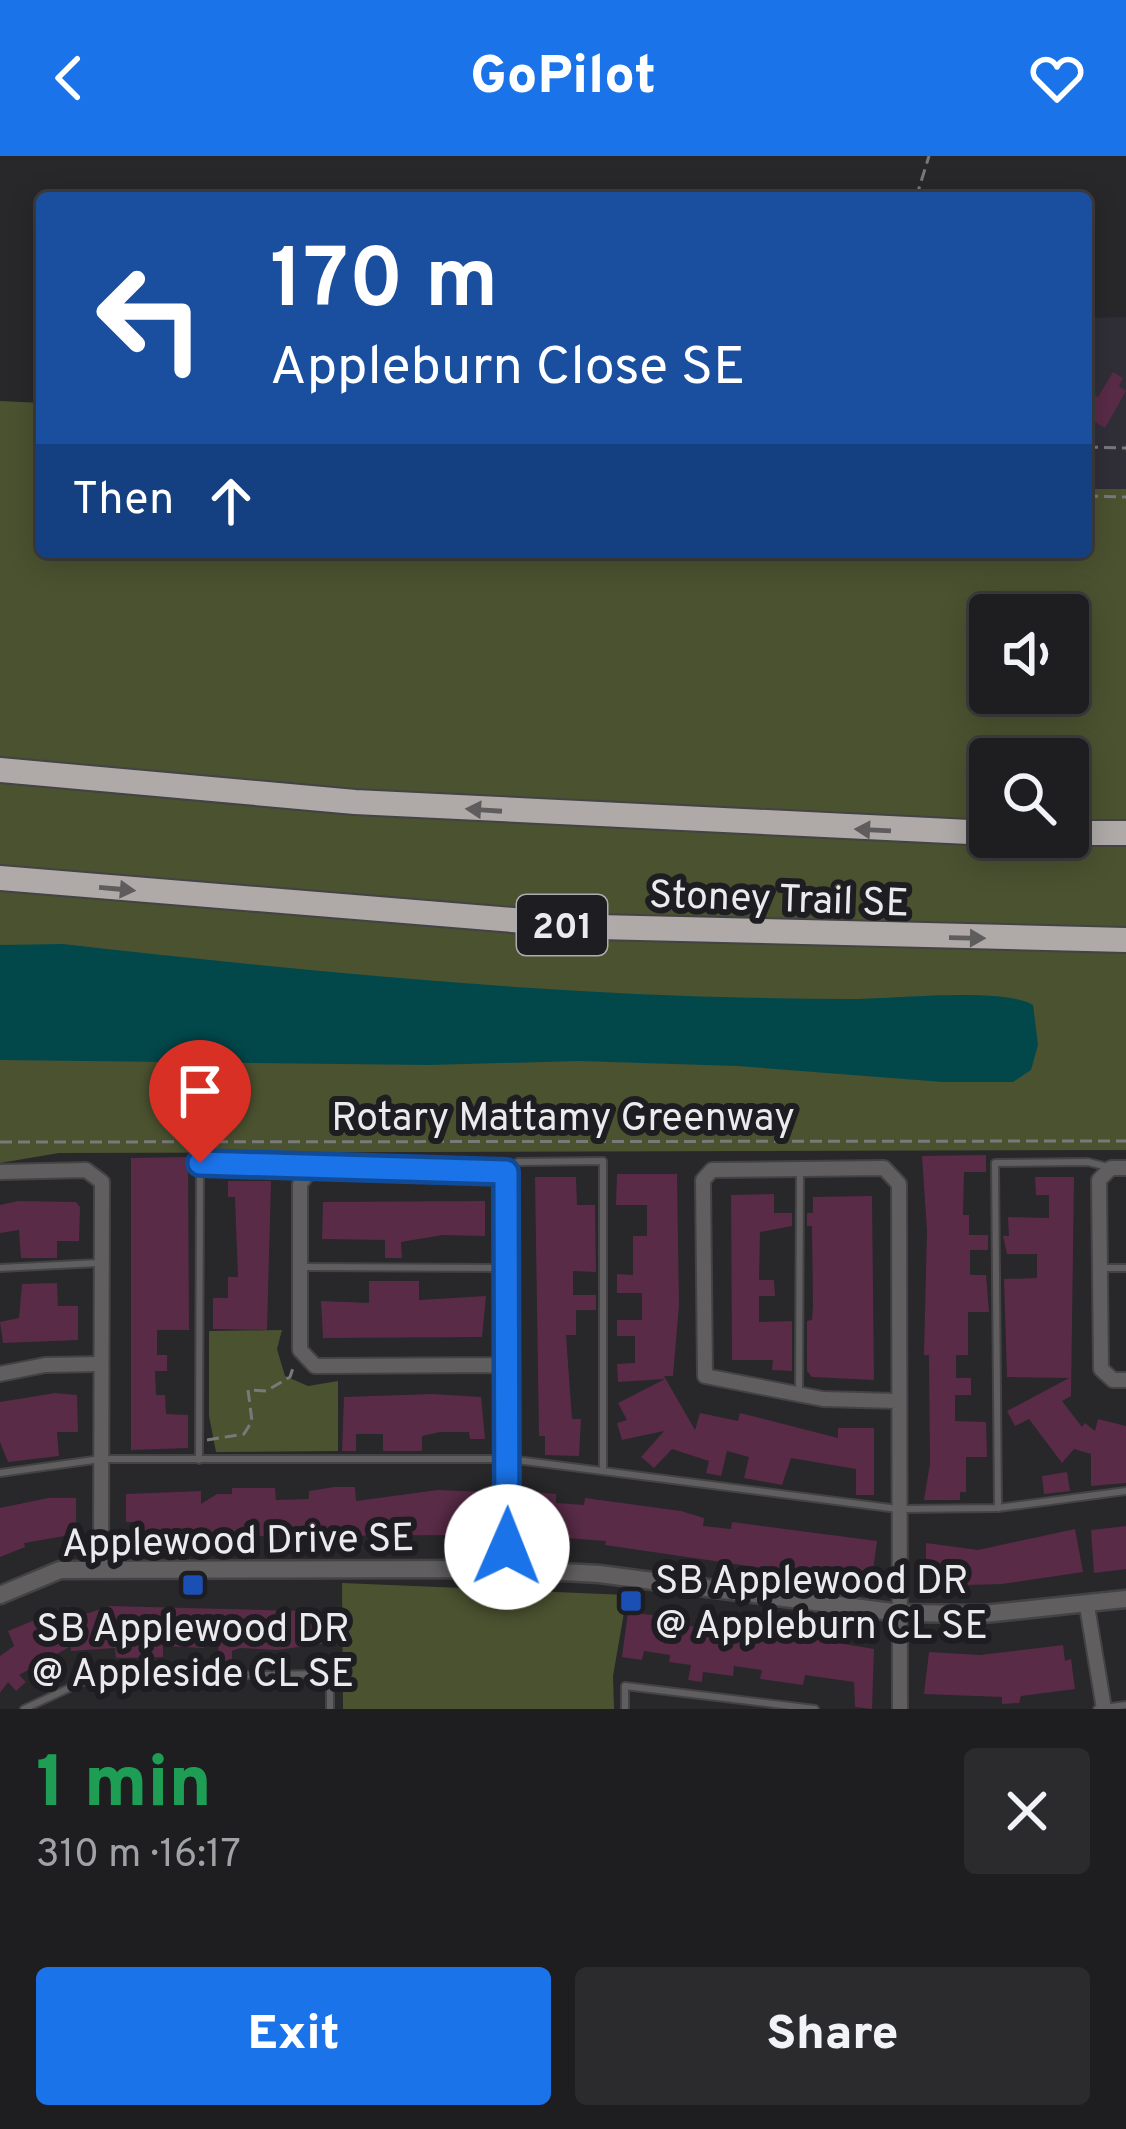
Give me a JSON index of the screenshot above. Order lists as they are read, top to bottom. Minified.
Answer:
{"streets":{"highway":["Stoney Trail SE","201"],"street":["Applewood Drive SE"],"path":["Rotary Mattamy Greenway"]},"places":{"transit":["SB Applewood DR @ Appleside CL SE","SB Applewood DR @ Appleburn CL SE"]},"page":{"header":"GoPilot","turn":["170 m","Appleburn Close SE"],"then":"Then","heading":["1 min","310 m · 16:17"],"buttons":["Exit","Share"]}}
